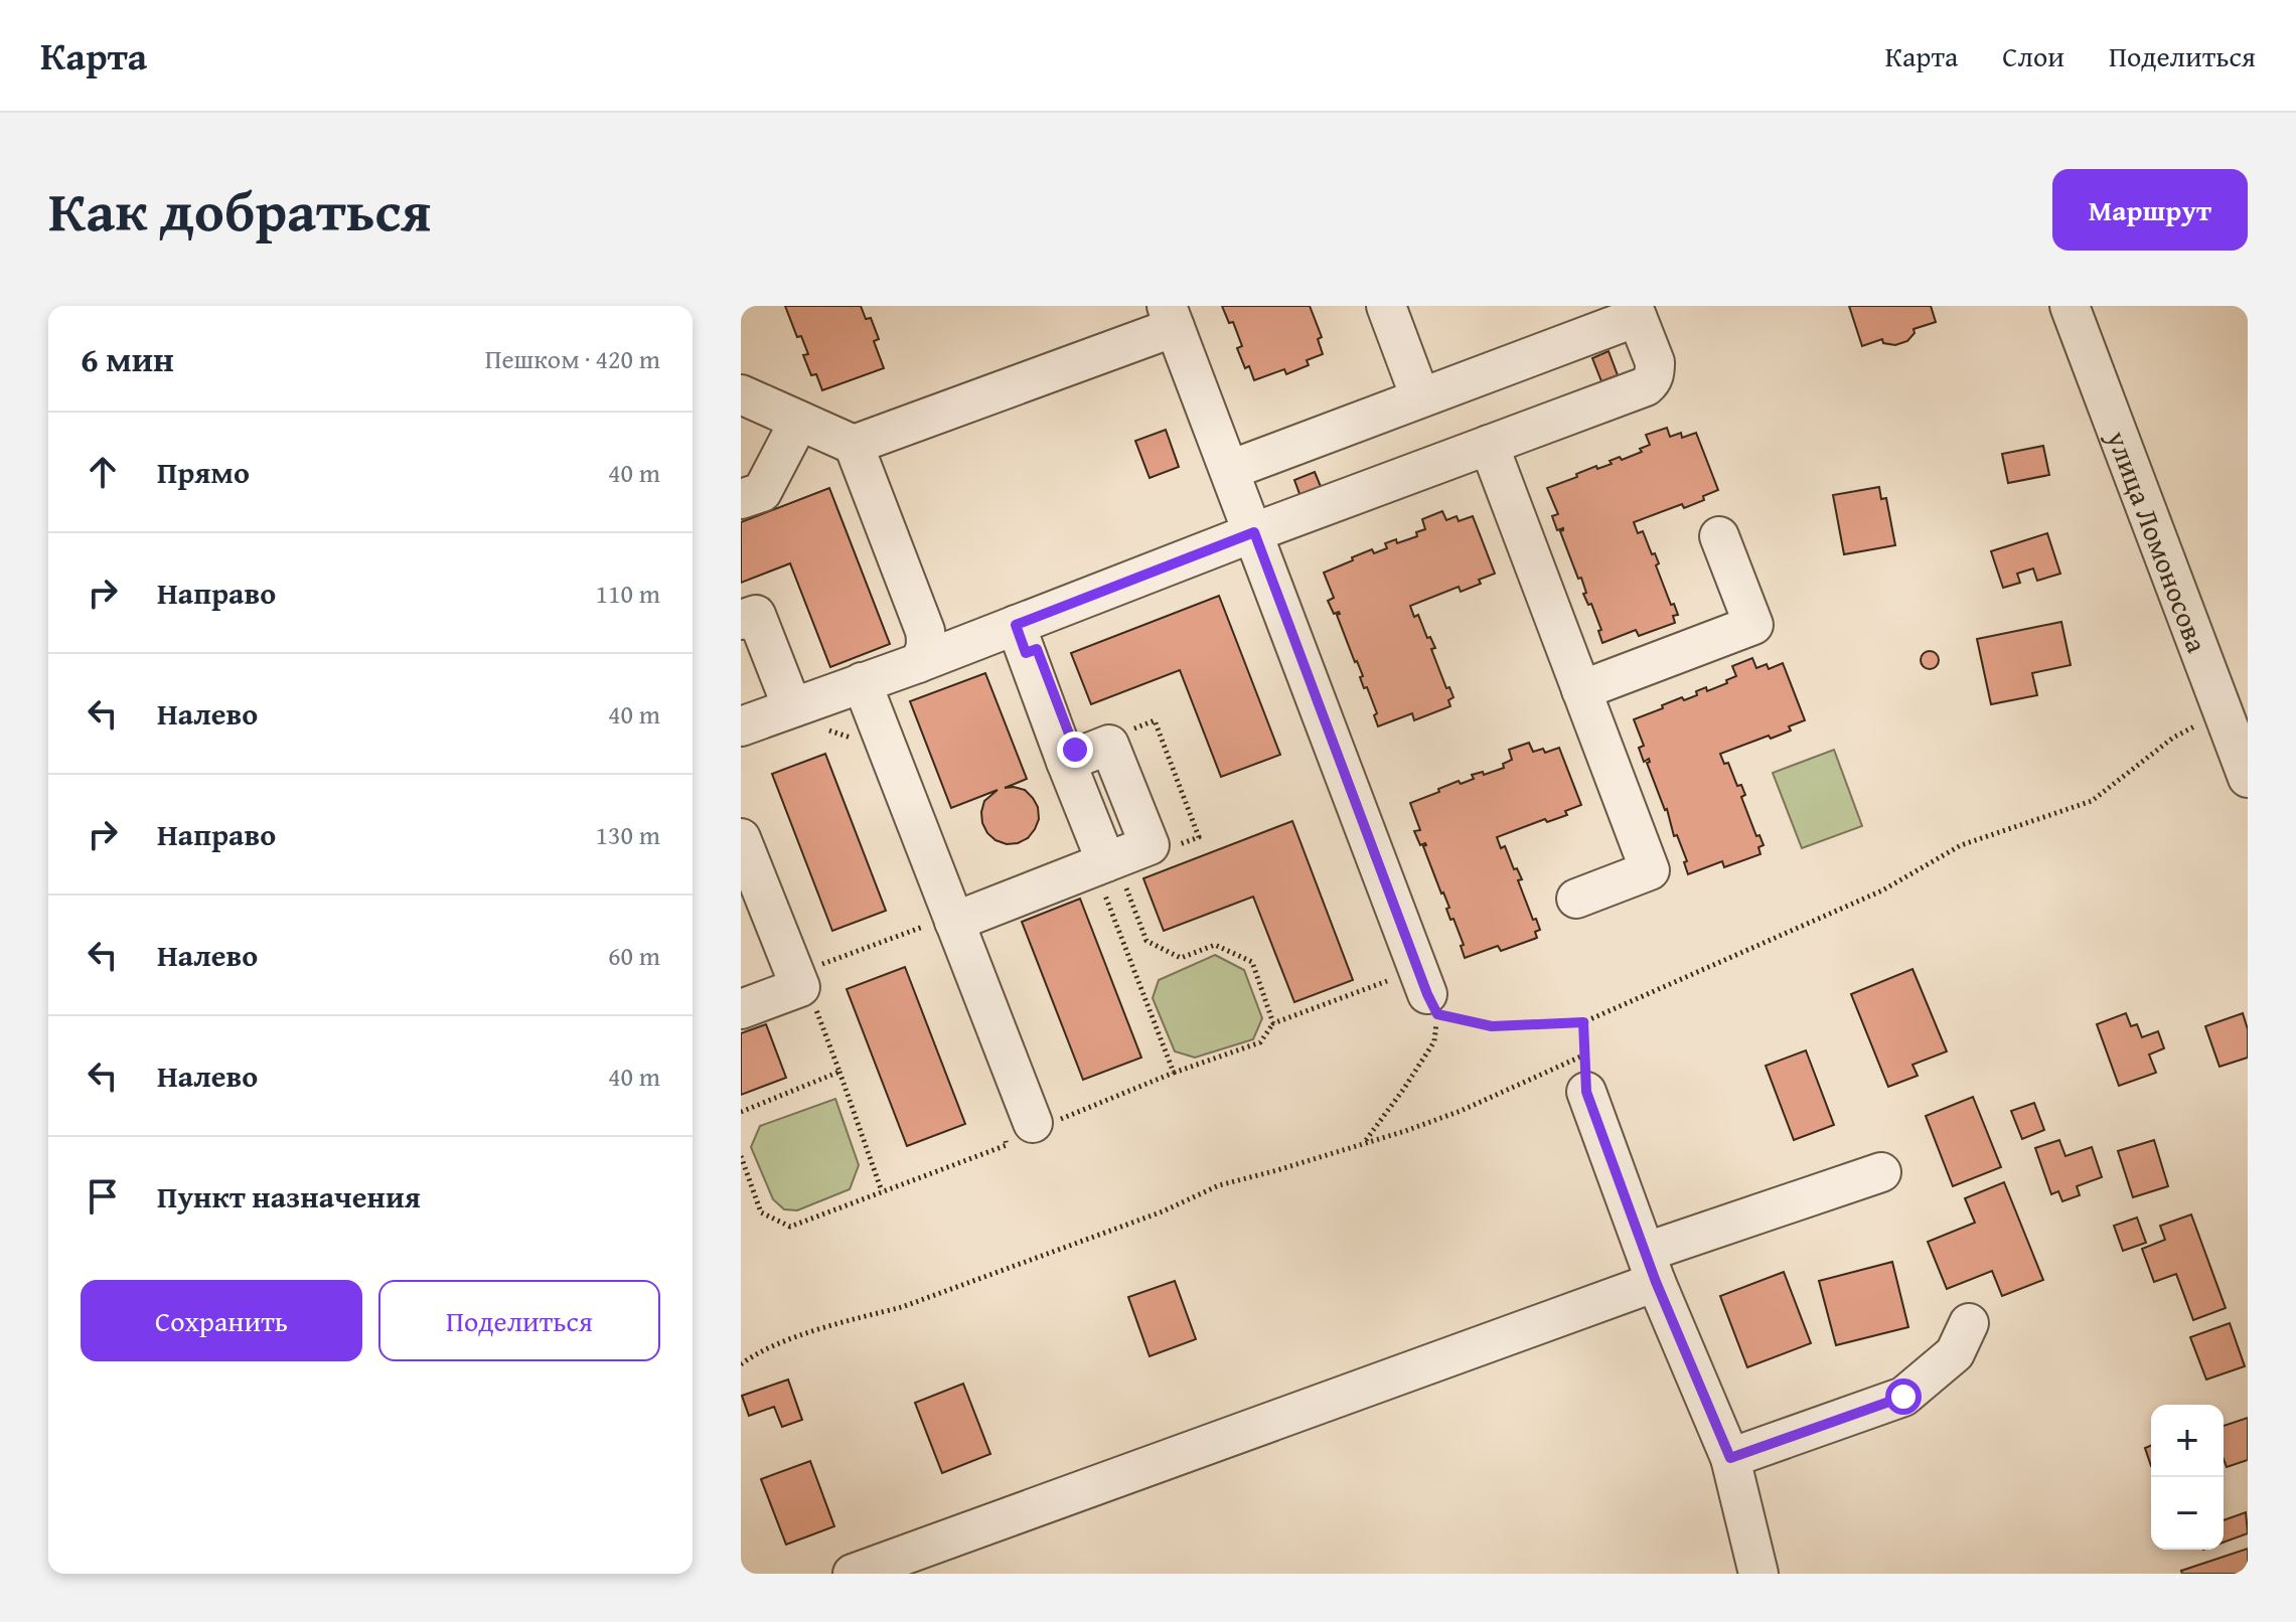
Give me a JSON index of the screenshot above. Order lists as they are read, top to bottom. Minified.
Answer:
{"streets":{"street":["улица Ломоносова"]},"page":{"header":"Карта","nav":["Карта","Слои","Поделиться"],"title":"Как добраться","buttons":["Маршрут",["Сохранить","Поделиться"]],"heading":["6 мин","Пешком · 420 m"],"list":[["Прямо","40 m"],["Направо","110 m"],["Налево","40 m"],["Направо","130 m"],["Налево","60 m"],["Налево","40 m"],"Пункт назначения"],"map_buttons":["+","−"]}}
